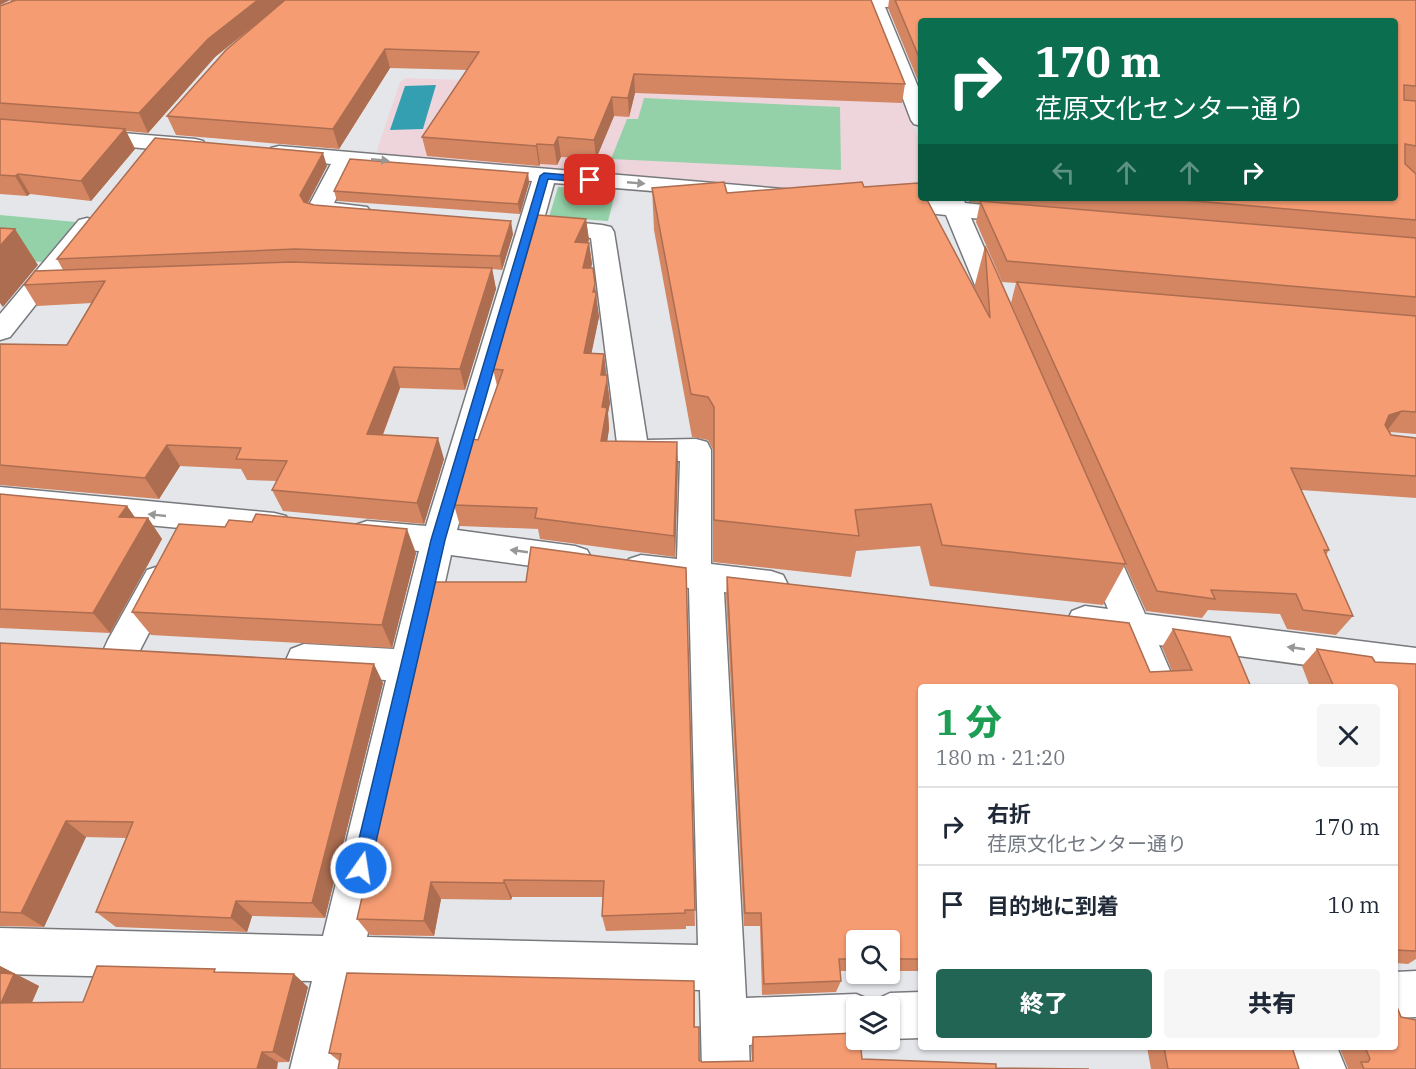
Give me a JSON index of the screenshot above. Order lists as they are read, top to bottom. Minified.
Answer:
{"page":{"turn":["170 m","荏原文化センター通り"],"heading":["1 分","180 m · 21:20"],"list":[{"name":"右折","note":"荏原文化センター通り","value":"170 m"},{"name":"目的地に到着","value":"10 m"}],"buttons":["終了","共有"]}}
